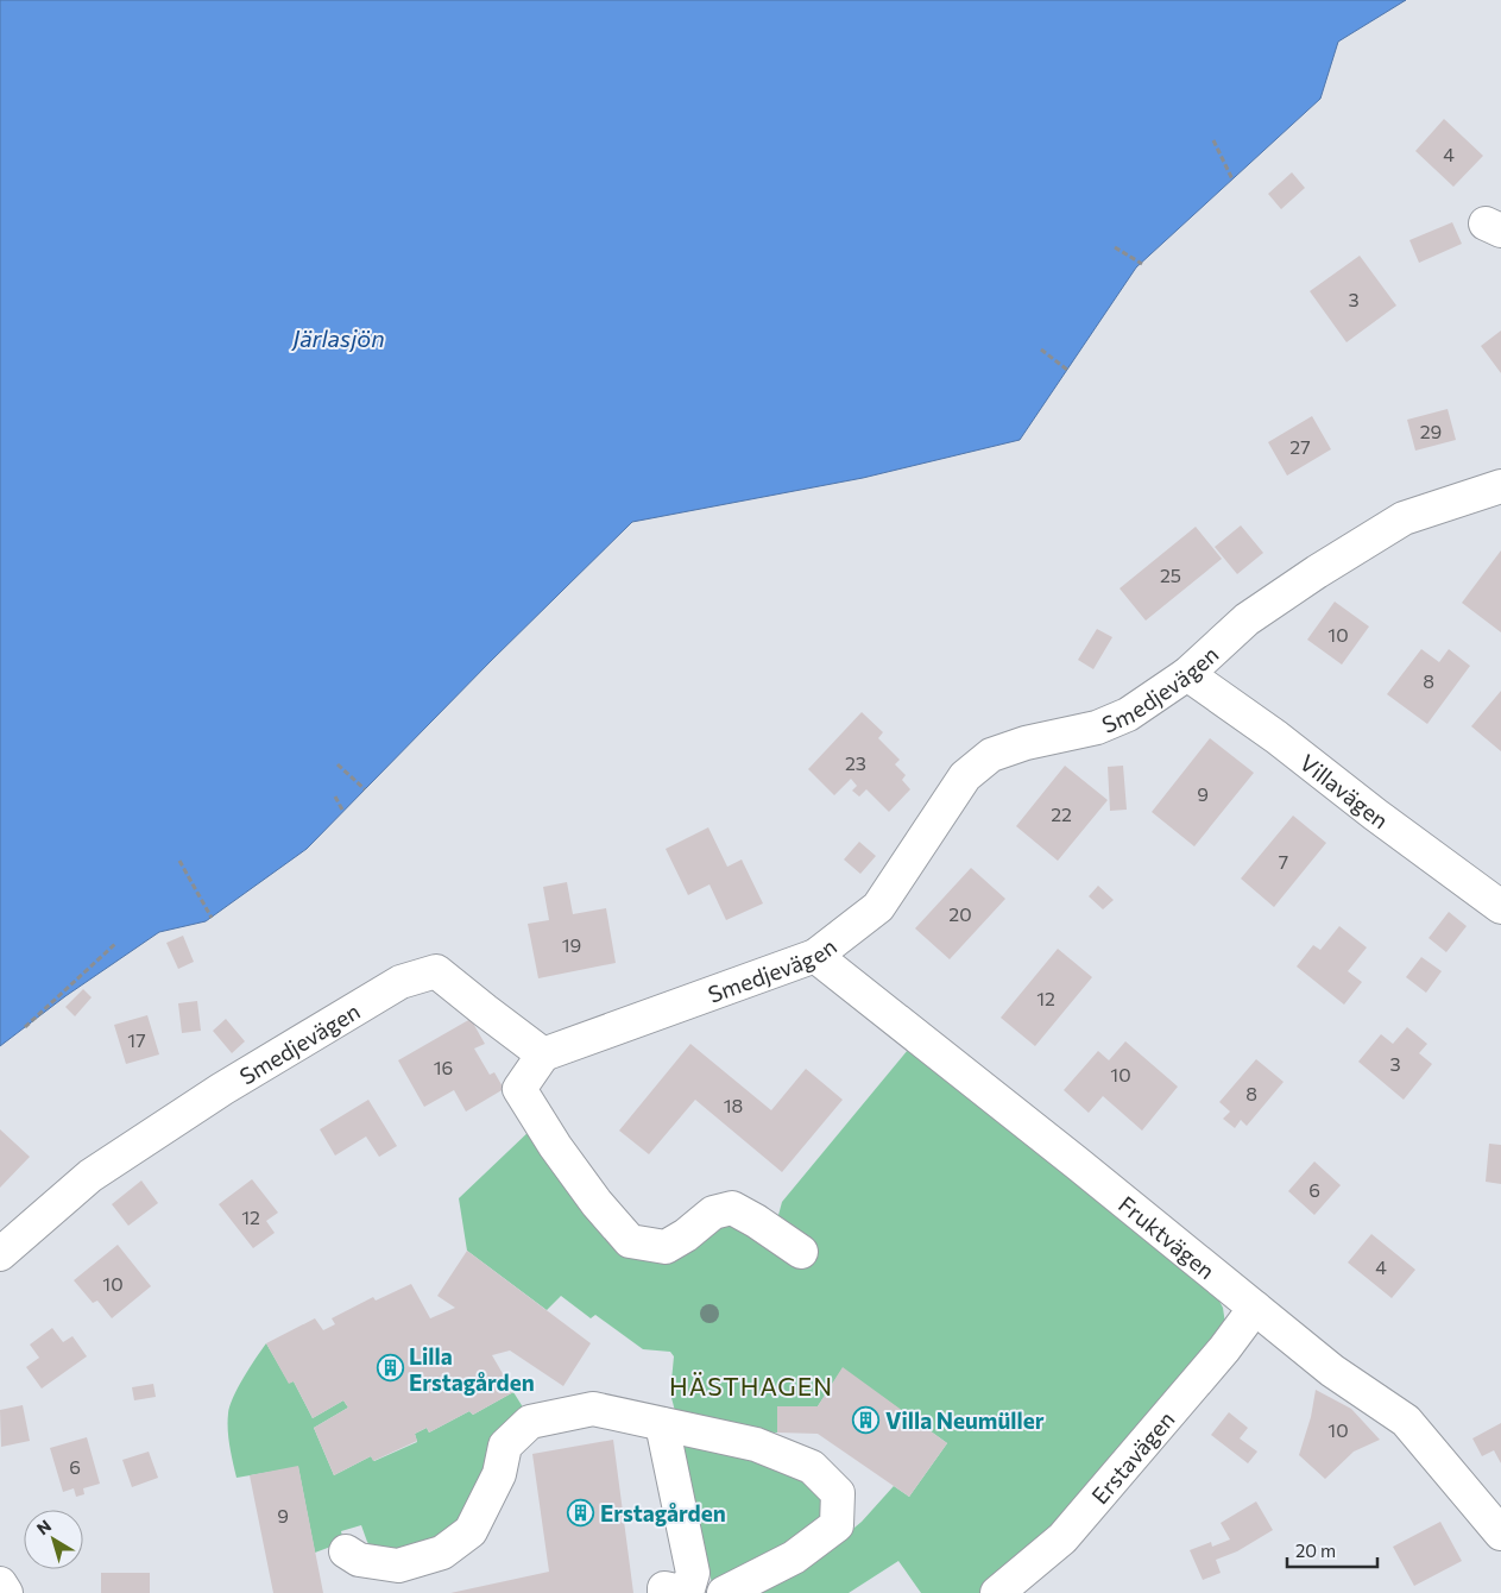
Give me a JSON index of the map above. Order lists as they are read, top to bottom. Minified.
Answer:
{"streets":{"street":["Smedjevägen","Villavägen","Fruktvägen","Erstavägen"]},"crossings":[["Smedjevägen","Villavägen"],["Smedjevägen","Fruktvägen"],["Fruktvägen","Erstavägen"]],"districts":["HÄSTHAGEN"],"water":["Järlasjön"],"places":{"building":["Lilla Erstagården","Villa Neumüller","Erstagården"]},"house_numbers":["4","3","29","27","25","10","8","23","9","22","7","20","19","12","17","3","16","10","8","18","6","12","4","10","10","6","9"],"scale_bar":"20 m","north":"top left"}
